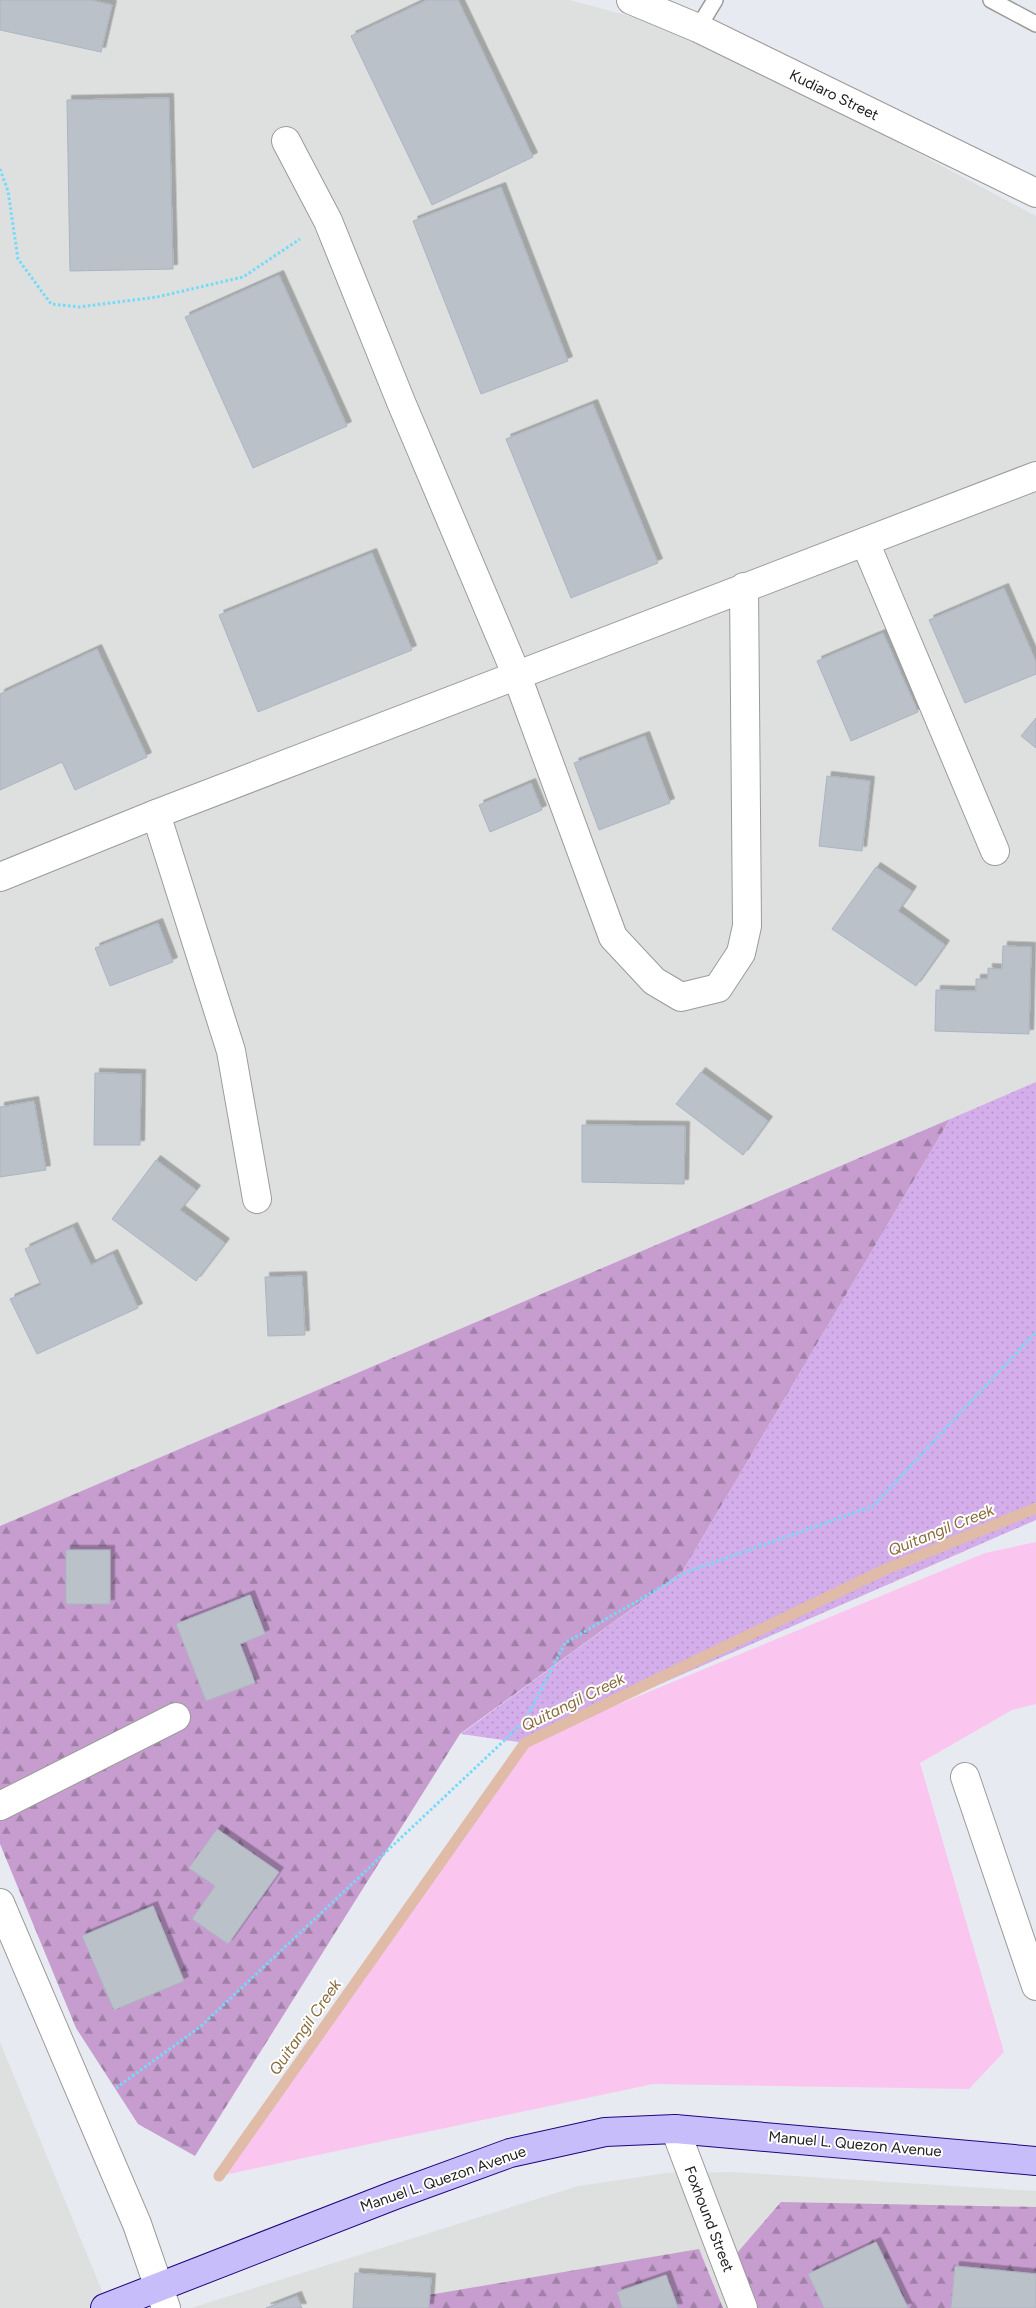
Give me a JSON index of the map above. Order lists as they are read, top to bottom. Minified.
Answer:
{"streets":{"street":["Kudiaro Street","Manuel L. Quezon Avenue","Foxhound Street"]},"crossings":[["Manuel L. Quezon Avenue","Foxhound Street"]],"water":["Quitangil Creek"]}
